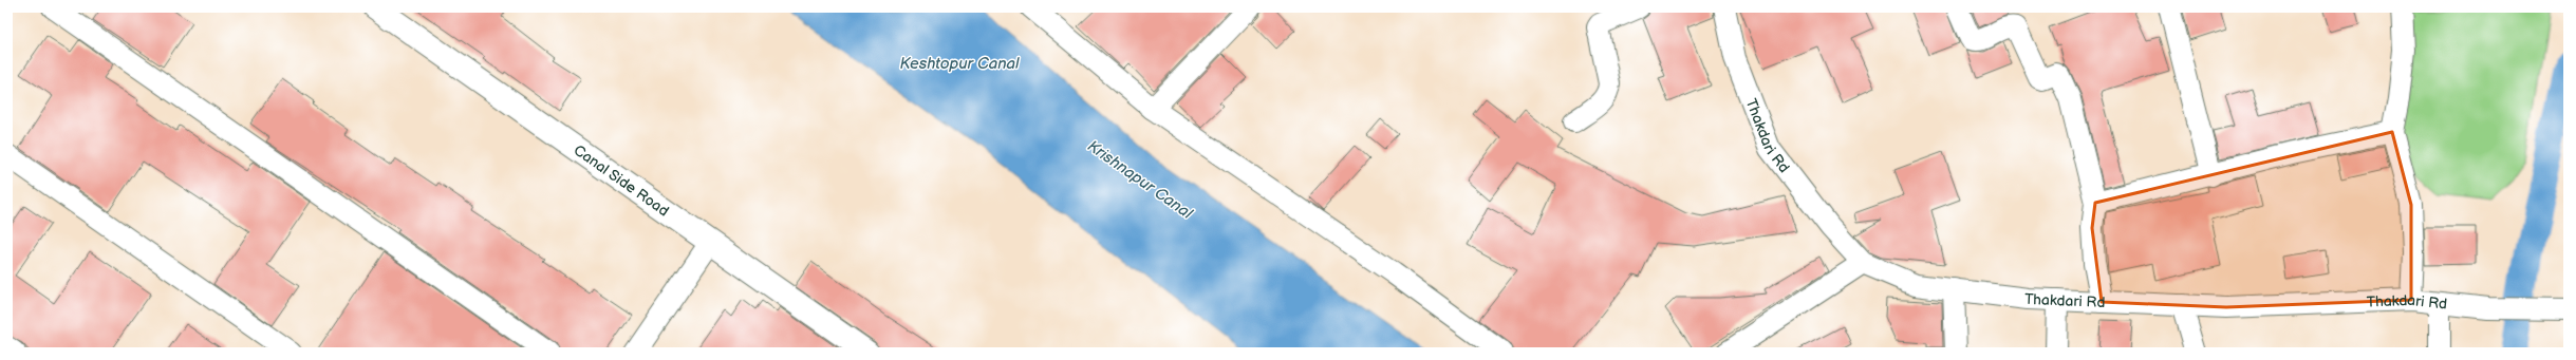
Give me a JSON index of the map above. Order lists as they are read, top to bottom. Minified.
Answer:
{"streets":{"street":["Thakdari Rd","Canal Side Road"]},"water":["Keshtopur Canal","Krishnapur Canal"]}
